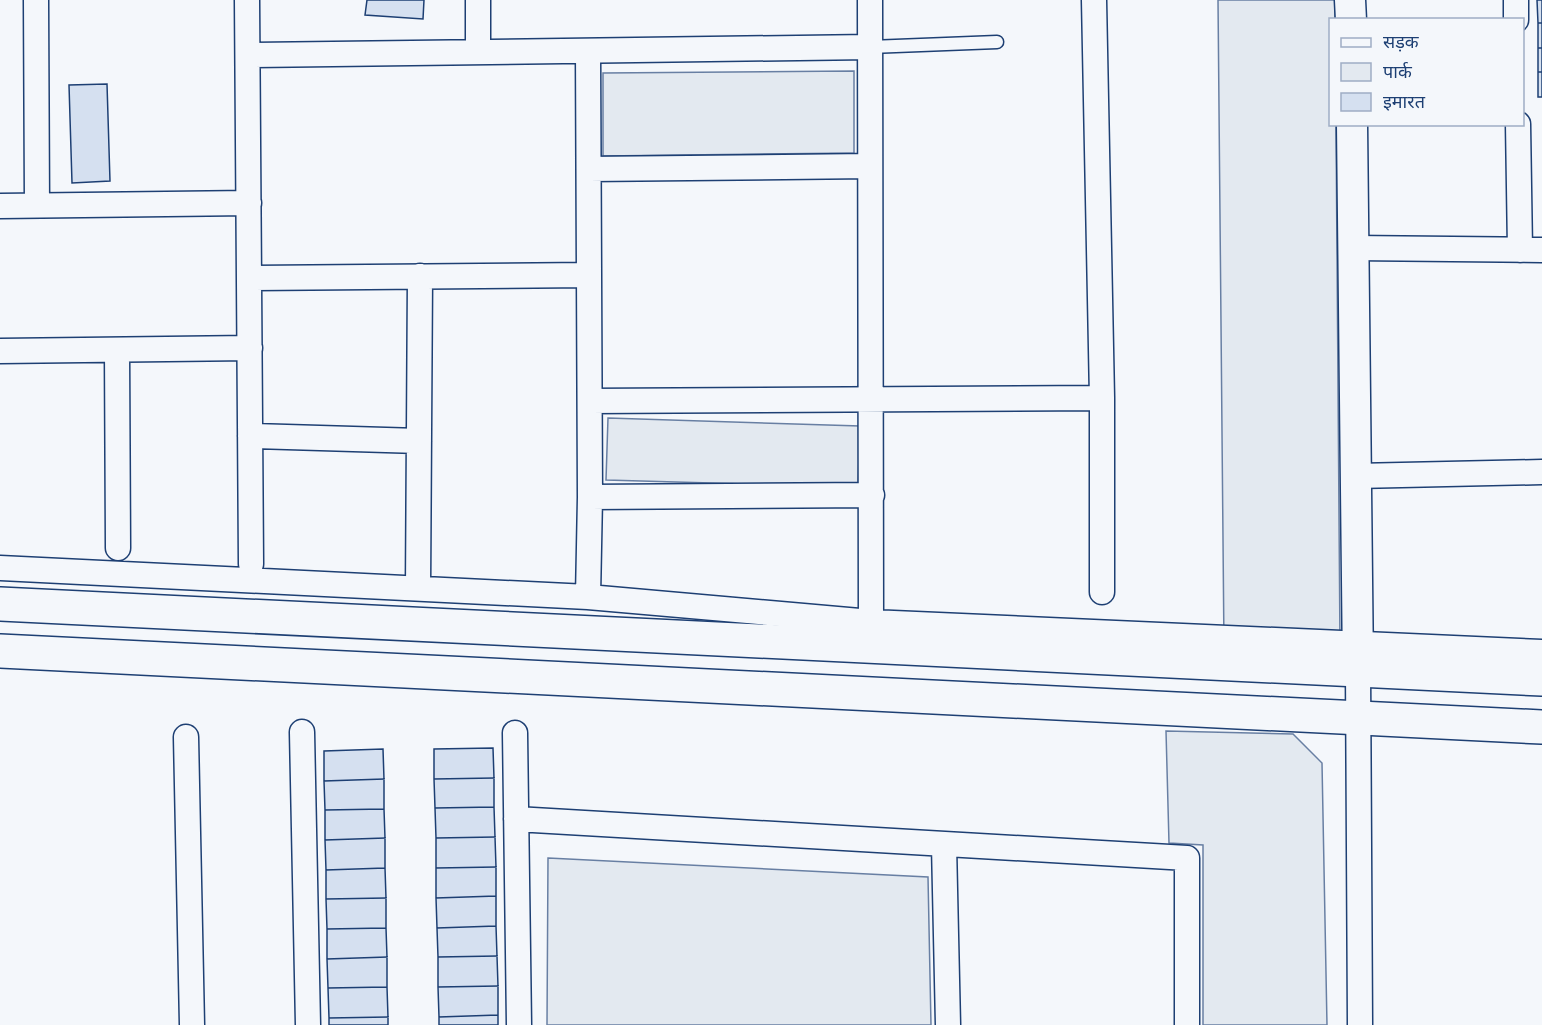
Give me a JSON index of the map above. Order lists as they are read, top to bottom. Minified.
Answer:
{"legend":["सड़क","पार्क","इमारत"]}
